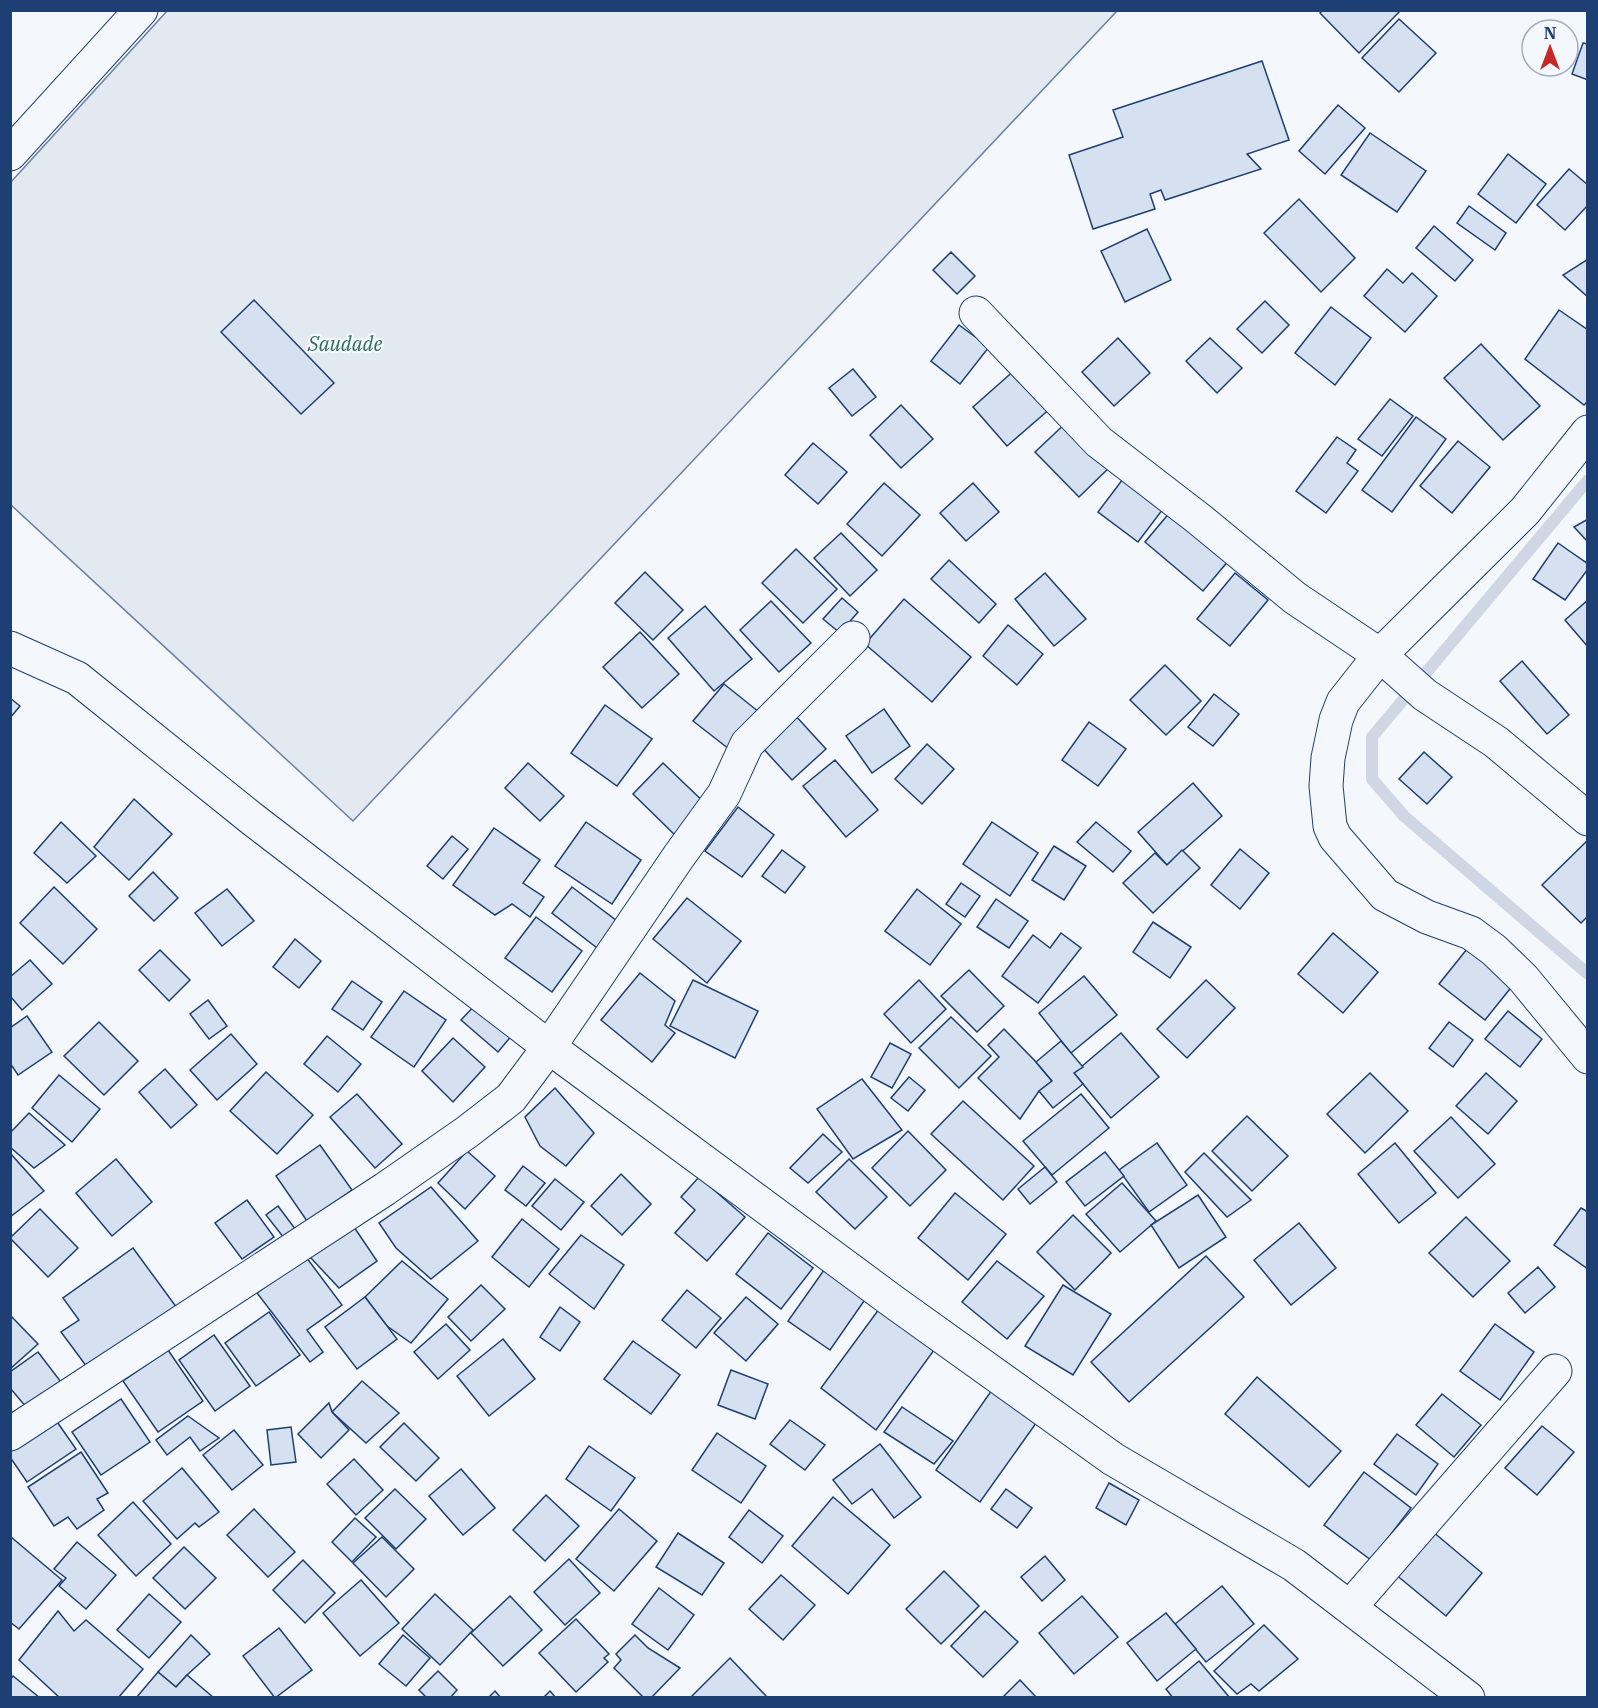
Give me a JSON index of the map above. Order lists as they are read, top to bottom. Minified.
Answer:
{"parks":["Saudade"],"north":"top"}
